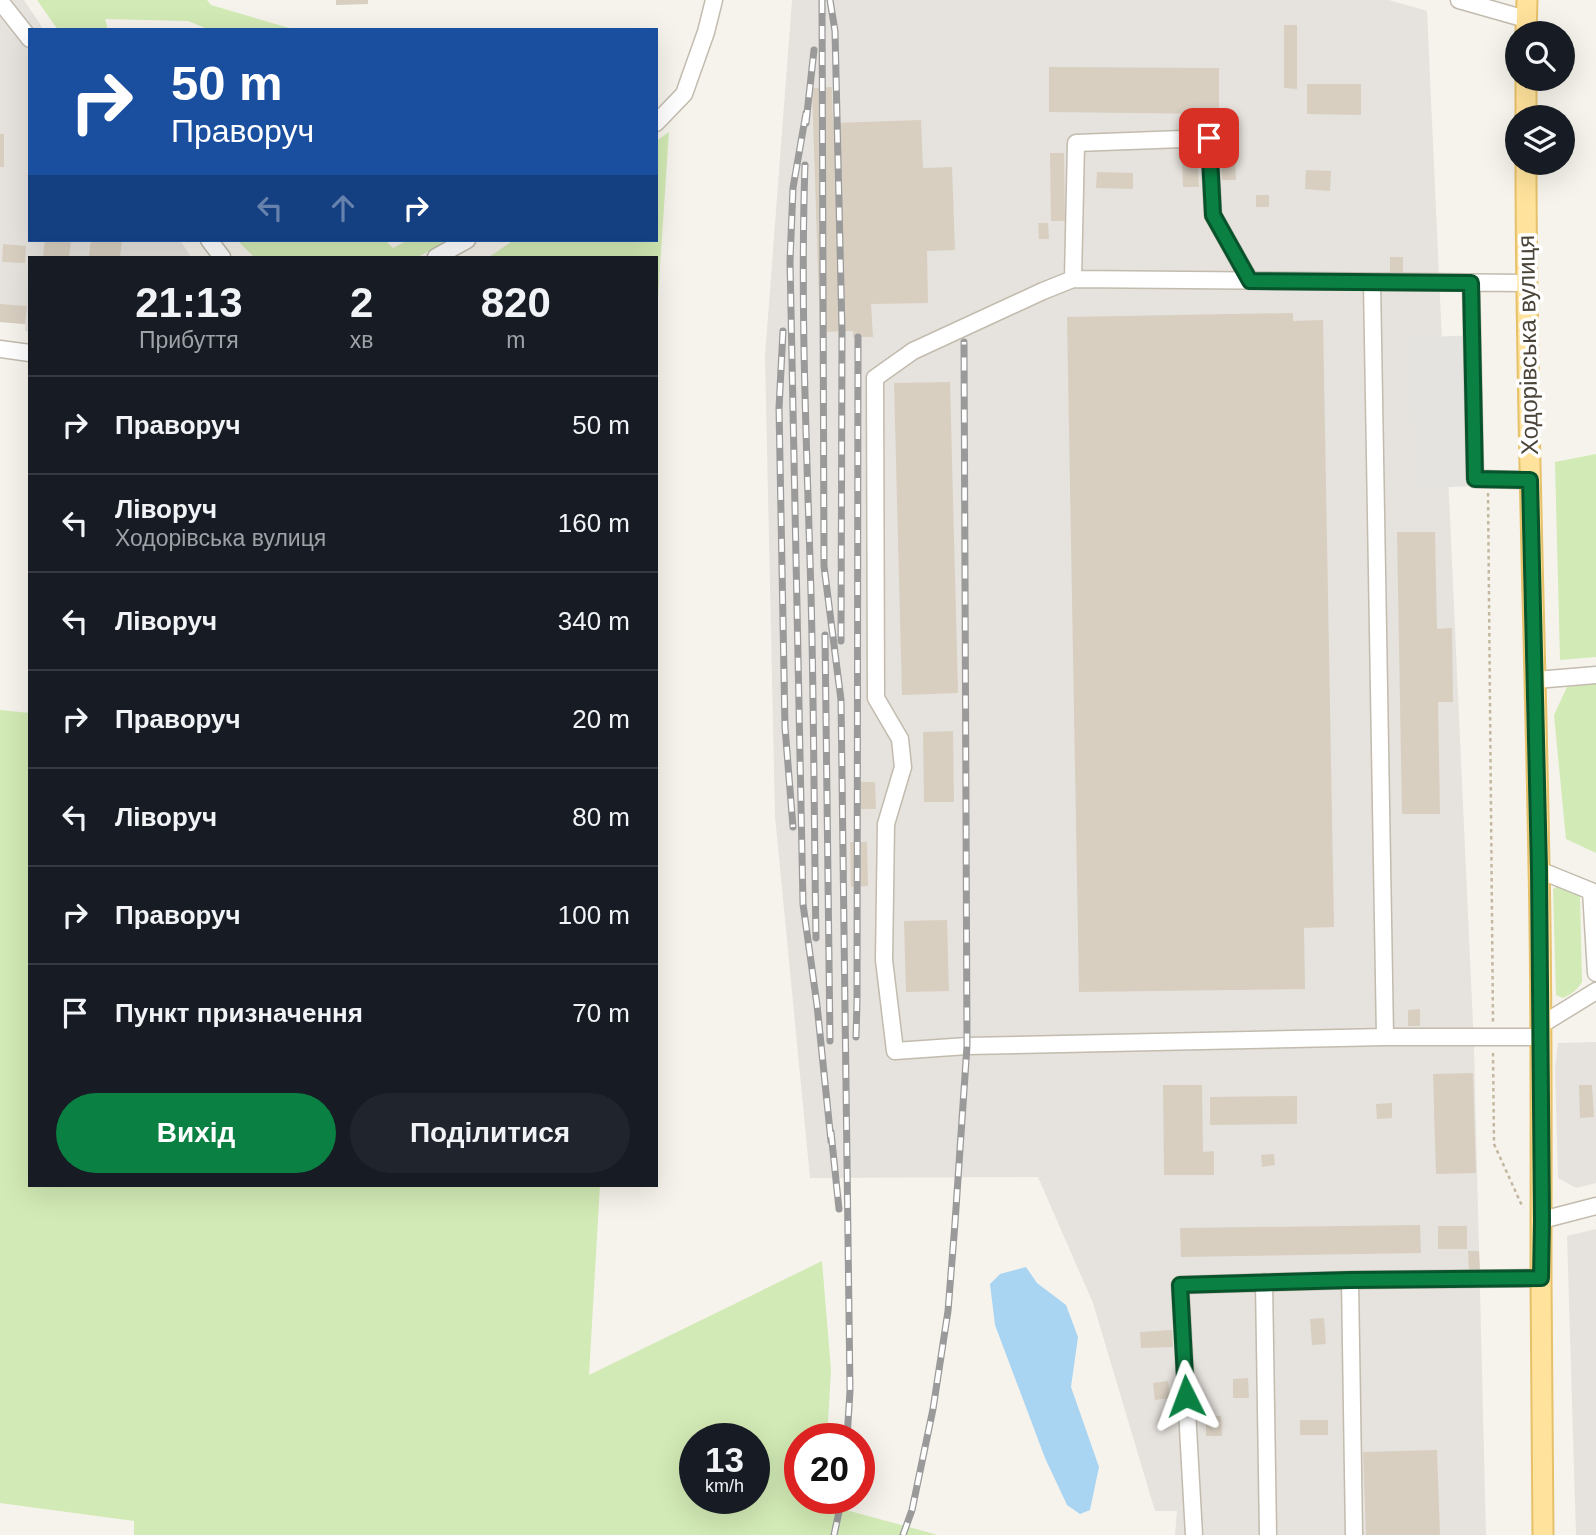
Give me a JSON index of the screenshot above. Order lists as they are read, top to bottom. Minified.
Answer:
{"streets":{"main road":["Ходорівська вулиця"]},"page":{"turn":["50 m","Праворуч"],"eta":["21:13","Прибуття","2","хв","820","m"],"list":[{"name":"Праворуч","value":"50 m"},{"name":"Ліворуч","note":"Ходорівська вулиця","value":"160 m"},{"name":"Ліворуч","value":"340 m"},{"name":"Праворуч","value":"20 m"},{"name":"Ліворуч","value":"80 m"},{"name":"Праворуч","value":"100 m"},{"name":"Пункт призначення","value":"70 m"}],"buttons":["Вихід","Поділитися"],"speed":"13 km/h","limit":"20"}}
